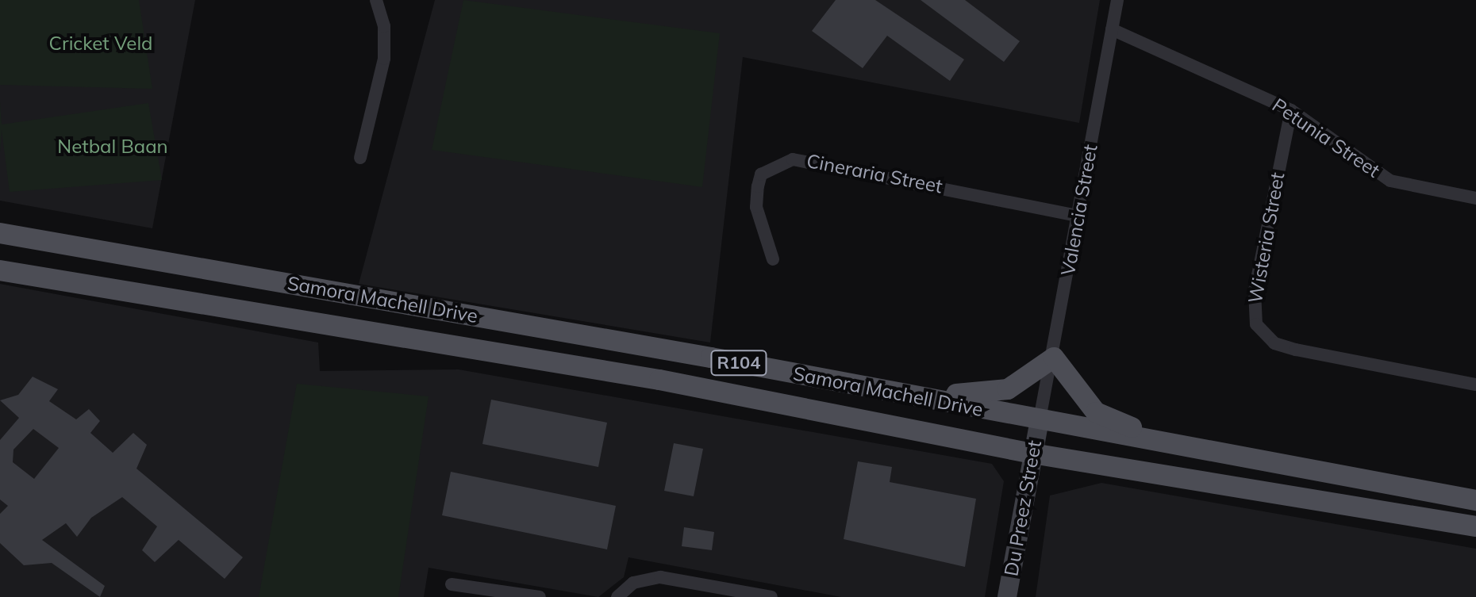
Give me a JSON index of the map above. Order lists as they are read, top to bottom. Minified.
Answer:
{"streets":{"main road":["Samora Machell Drive","R104"],"street":["Petunia Street","Cineraria Street","Valencia Street","Wisteria Street","Du Preez Street"]},"crossings":[["Petunia Street","Valencia Street"],["Petunia Street","Wisteria Street"],["Cineraria Street","Valencia Street"],["Valencia Street","Samora Machell Drive"],["Valencia Street","Du Preez Street"],["Samora Machell Drive","Du Preez Street"]],"parks":["Cricket Veld","Netbal Baan"]}
